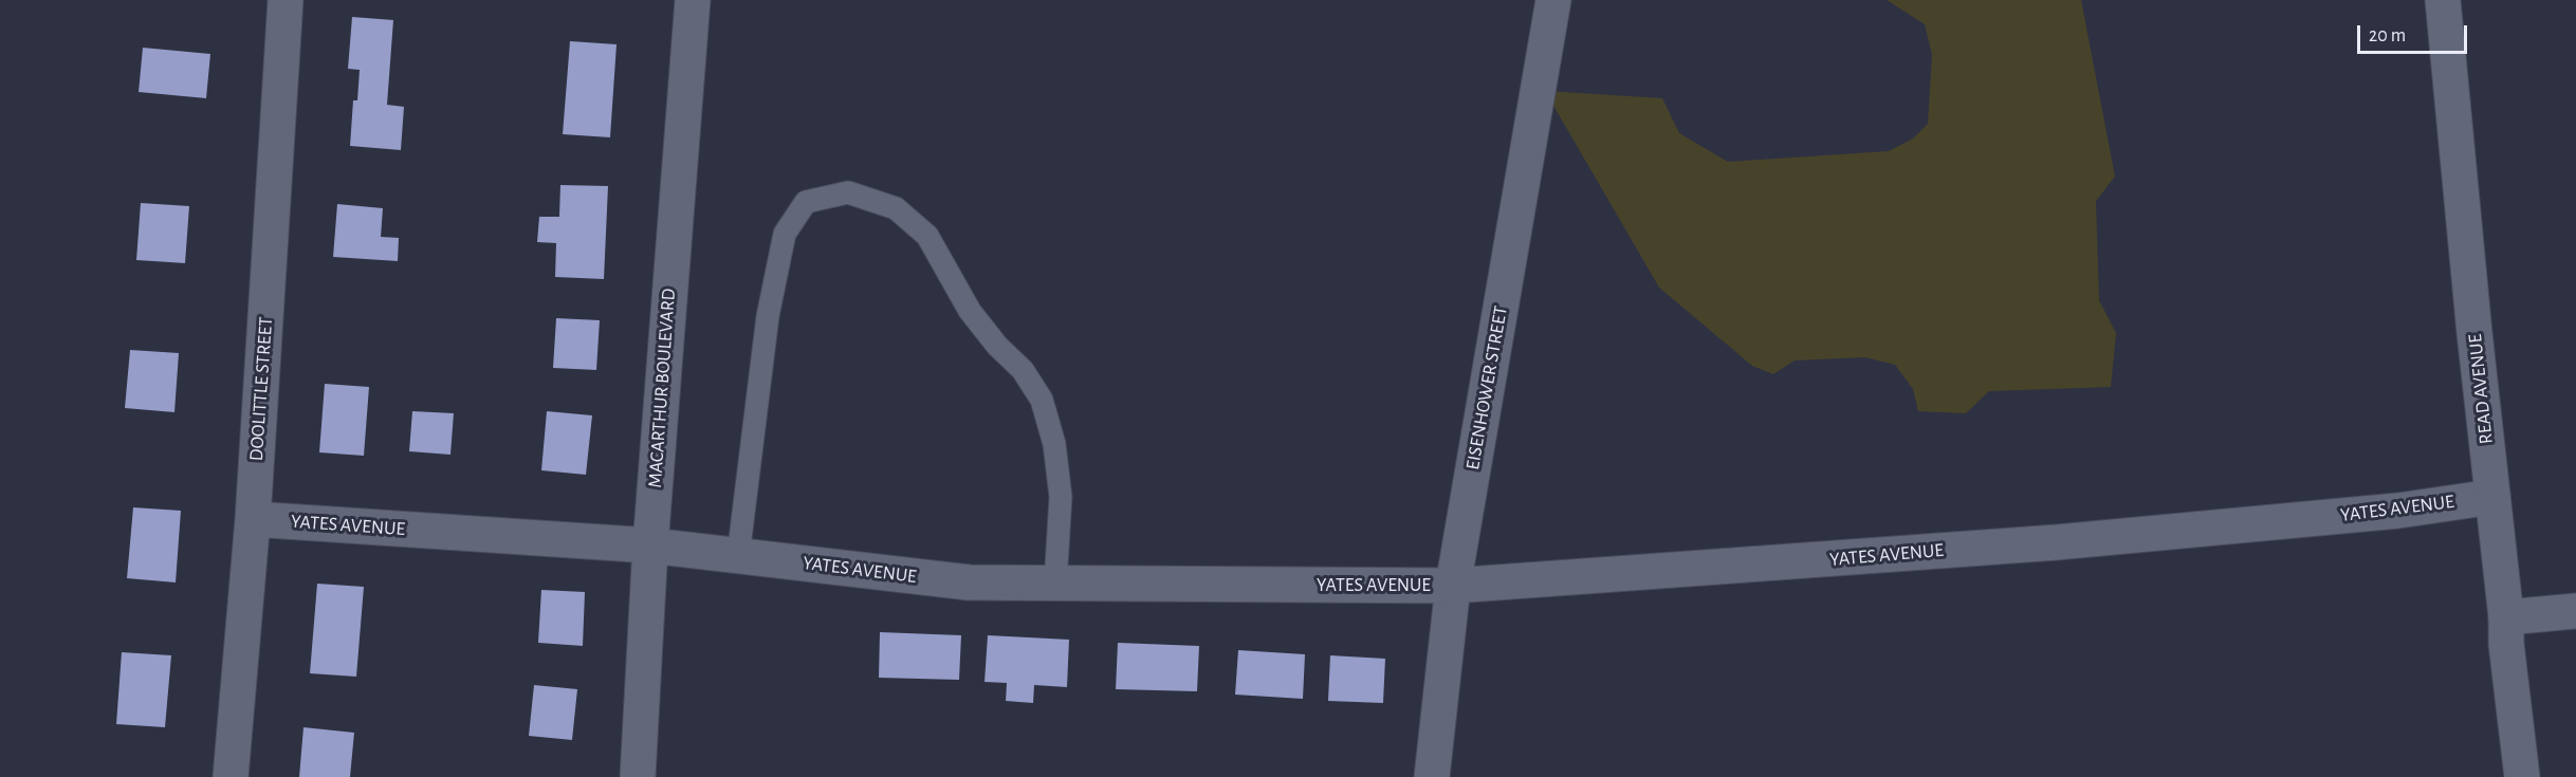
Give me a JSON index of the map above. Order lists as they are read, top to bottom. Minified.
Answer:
{"streets":{"street":["MACARTHUR BOULEVARD","EISENHOWER STREET","DOOLITTLE STREET","READ AVENUE","YATES AVENUE"]},"crossings":[["MACARTHUR BOULEVARD","YATES AVENUE"],["EISENHOWER STREET","YATES AVENUE"],["DOOLITTLE STREET","YATES AVENUE"],["READ AVENUE","YATES AVENUE"]],"scale_bar":"20 m"}
